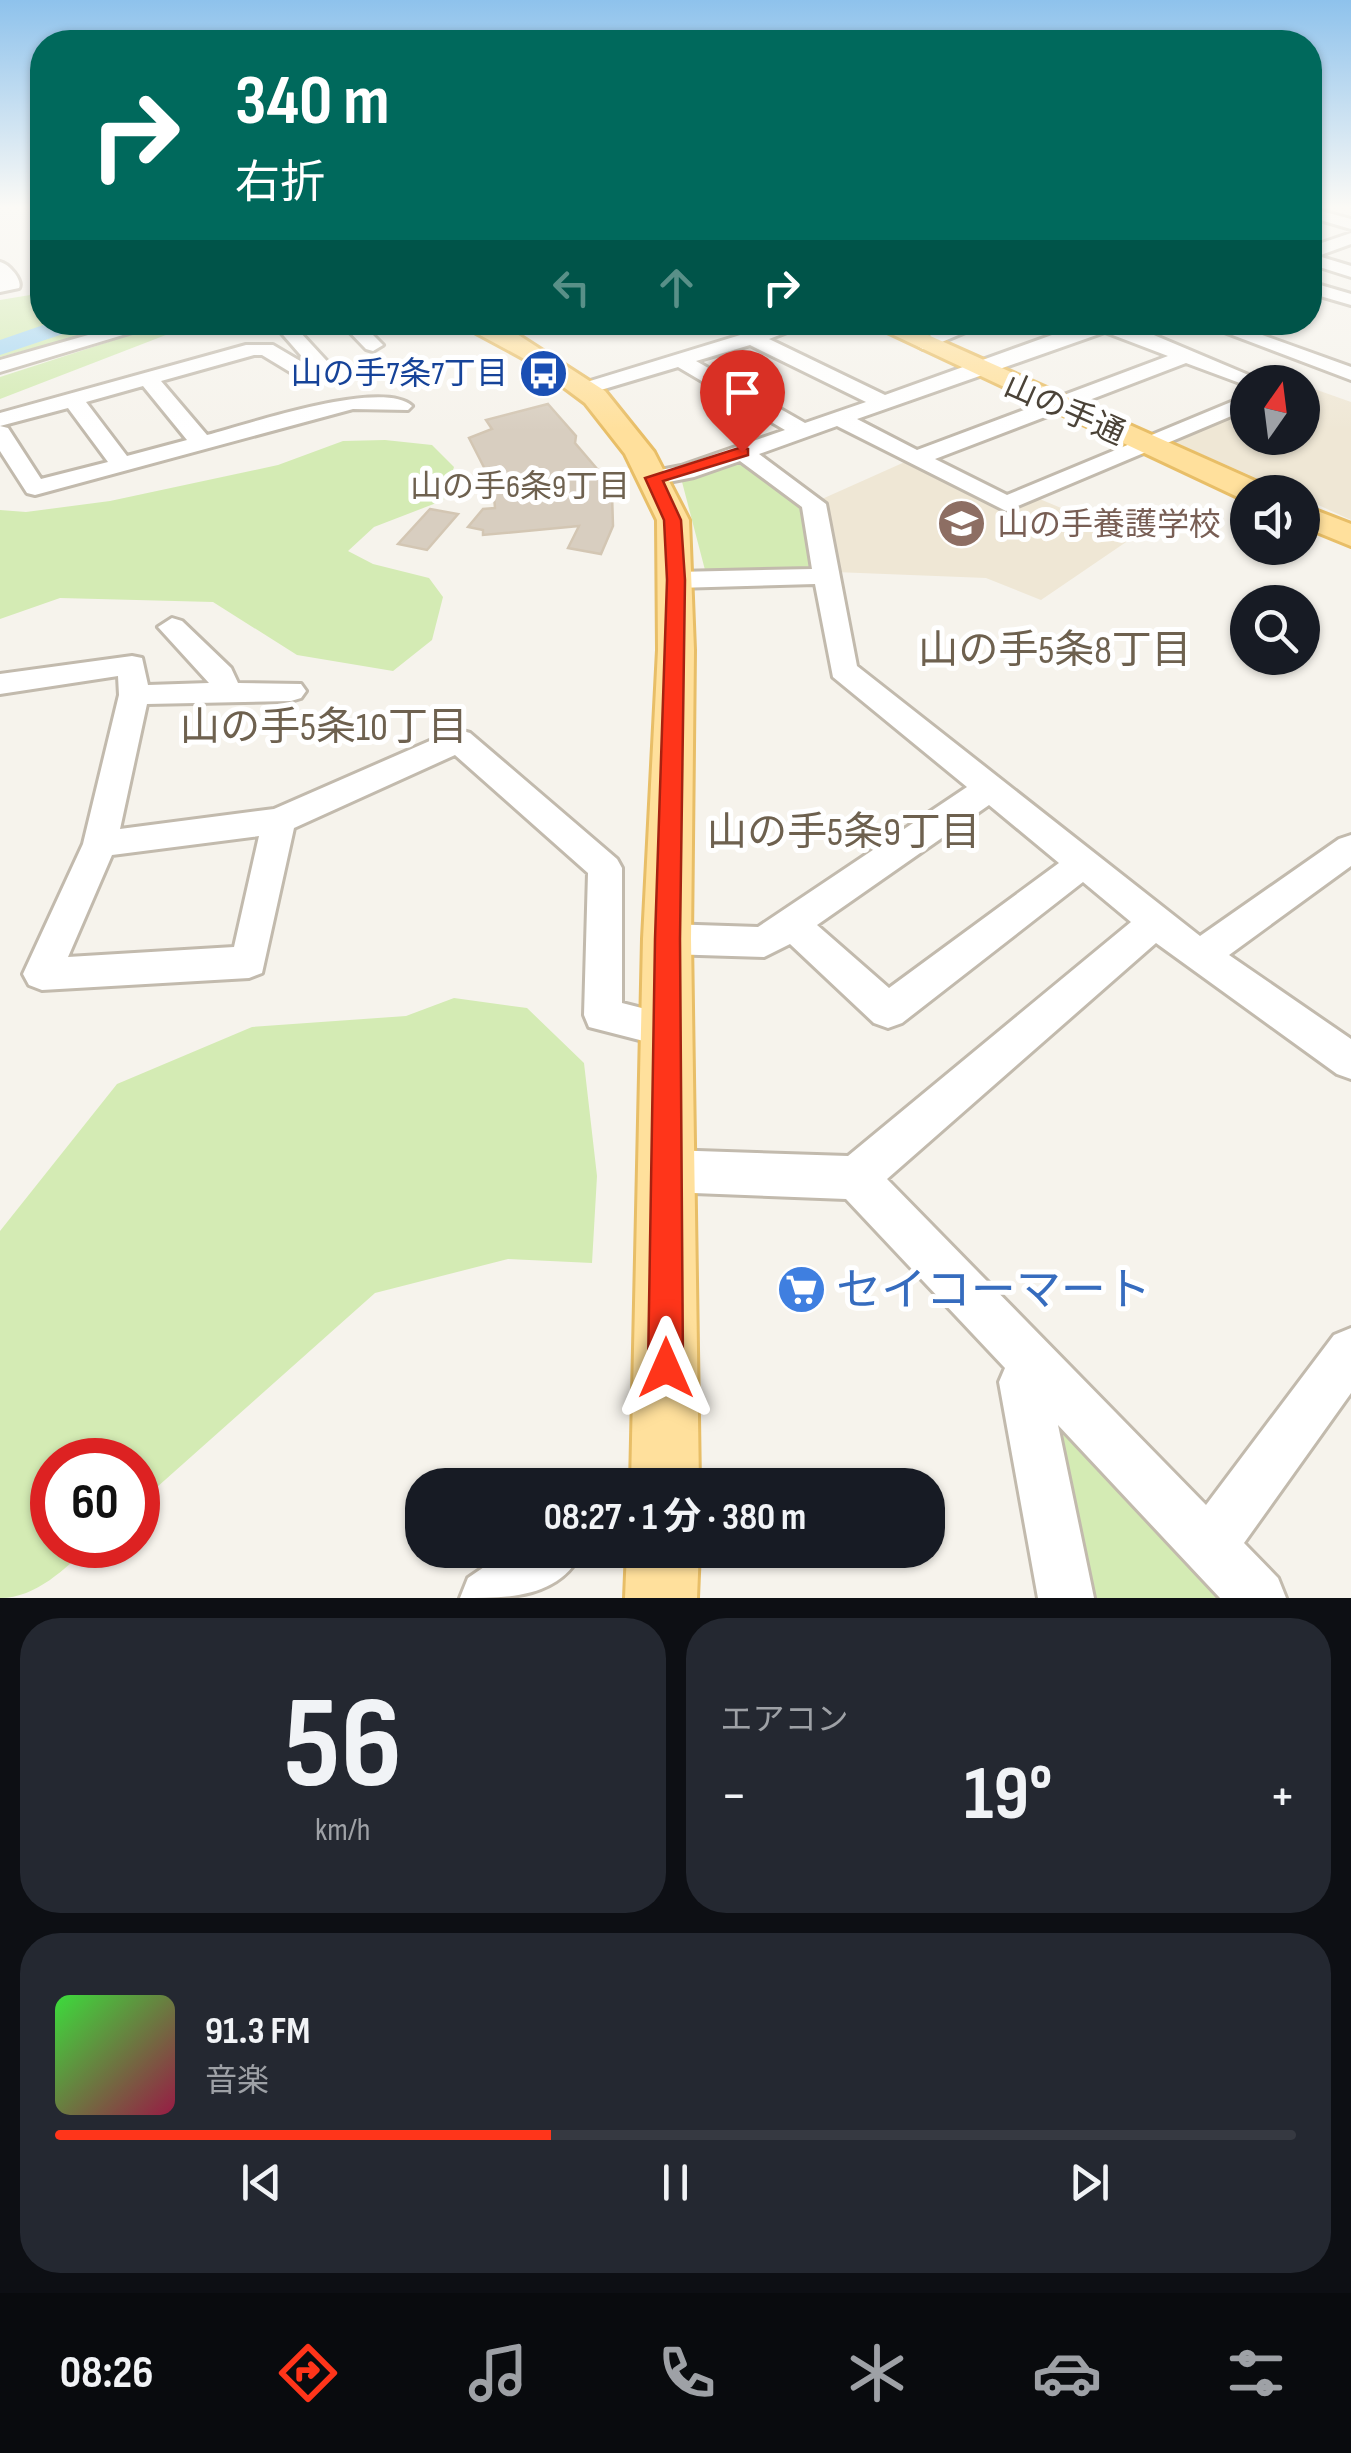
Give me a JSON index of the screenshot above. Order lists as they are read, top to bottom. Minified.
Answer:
{"streets":{"main road":["山の手通"]},"districts":["山の手6条9丁目","山の手5条8丁目","山の手5条10丁目","山の手5条9丁目"],"places":{"bus stop":["山の手7条7丁目"],"school or university":["山の手養護学校"],"supermarket":["セイコーマート"]},"north":"top","page":{"turn":["340 m","右折"],"limit":"60","trip":"08:27 · 1 分 · 380 m","tile":[["56","km/h"],"エアコン"],"heat":["−","19°","+"],"song":["91.3 FM","音楽"],"tabs":"08:26"}}
